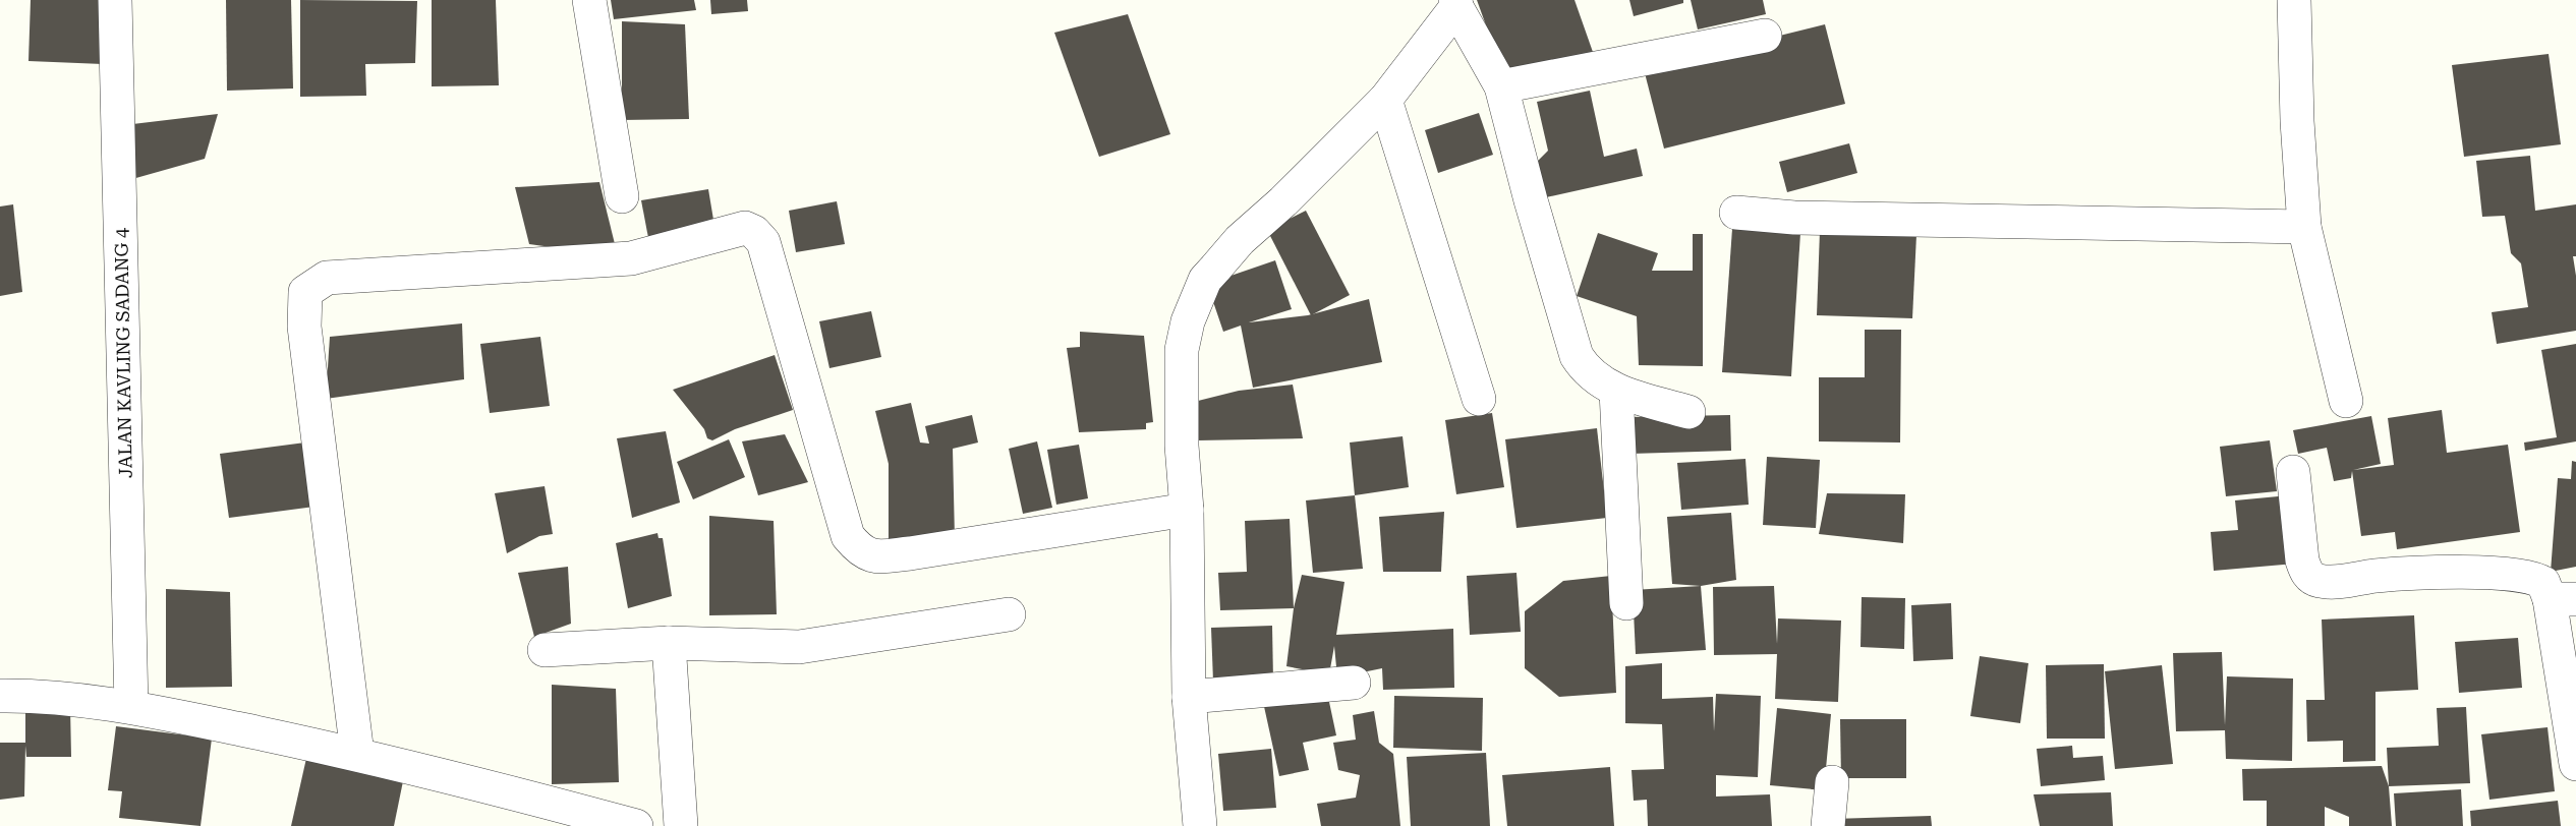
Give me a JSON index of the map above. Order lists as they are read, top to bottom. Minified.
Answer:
{"streets":{"street":["JALAN KAVLING SADANG 4"]}}
